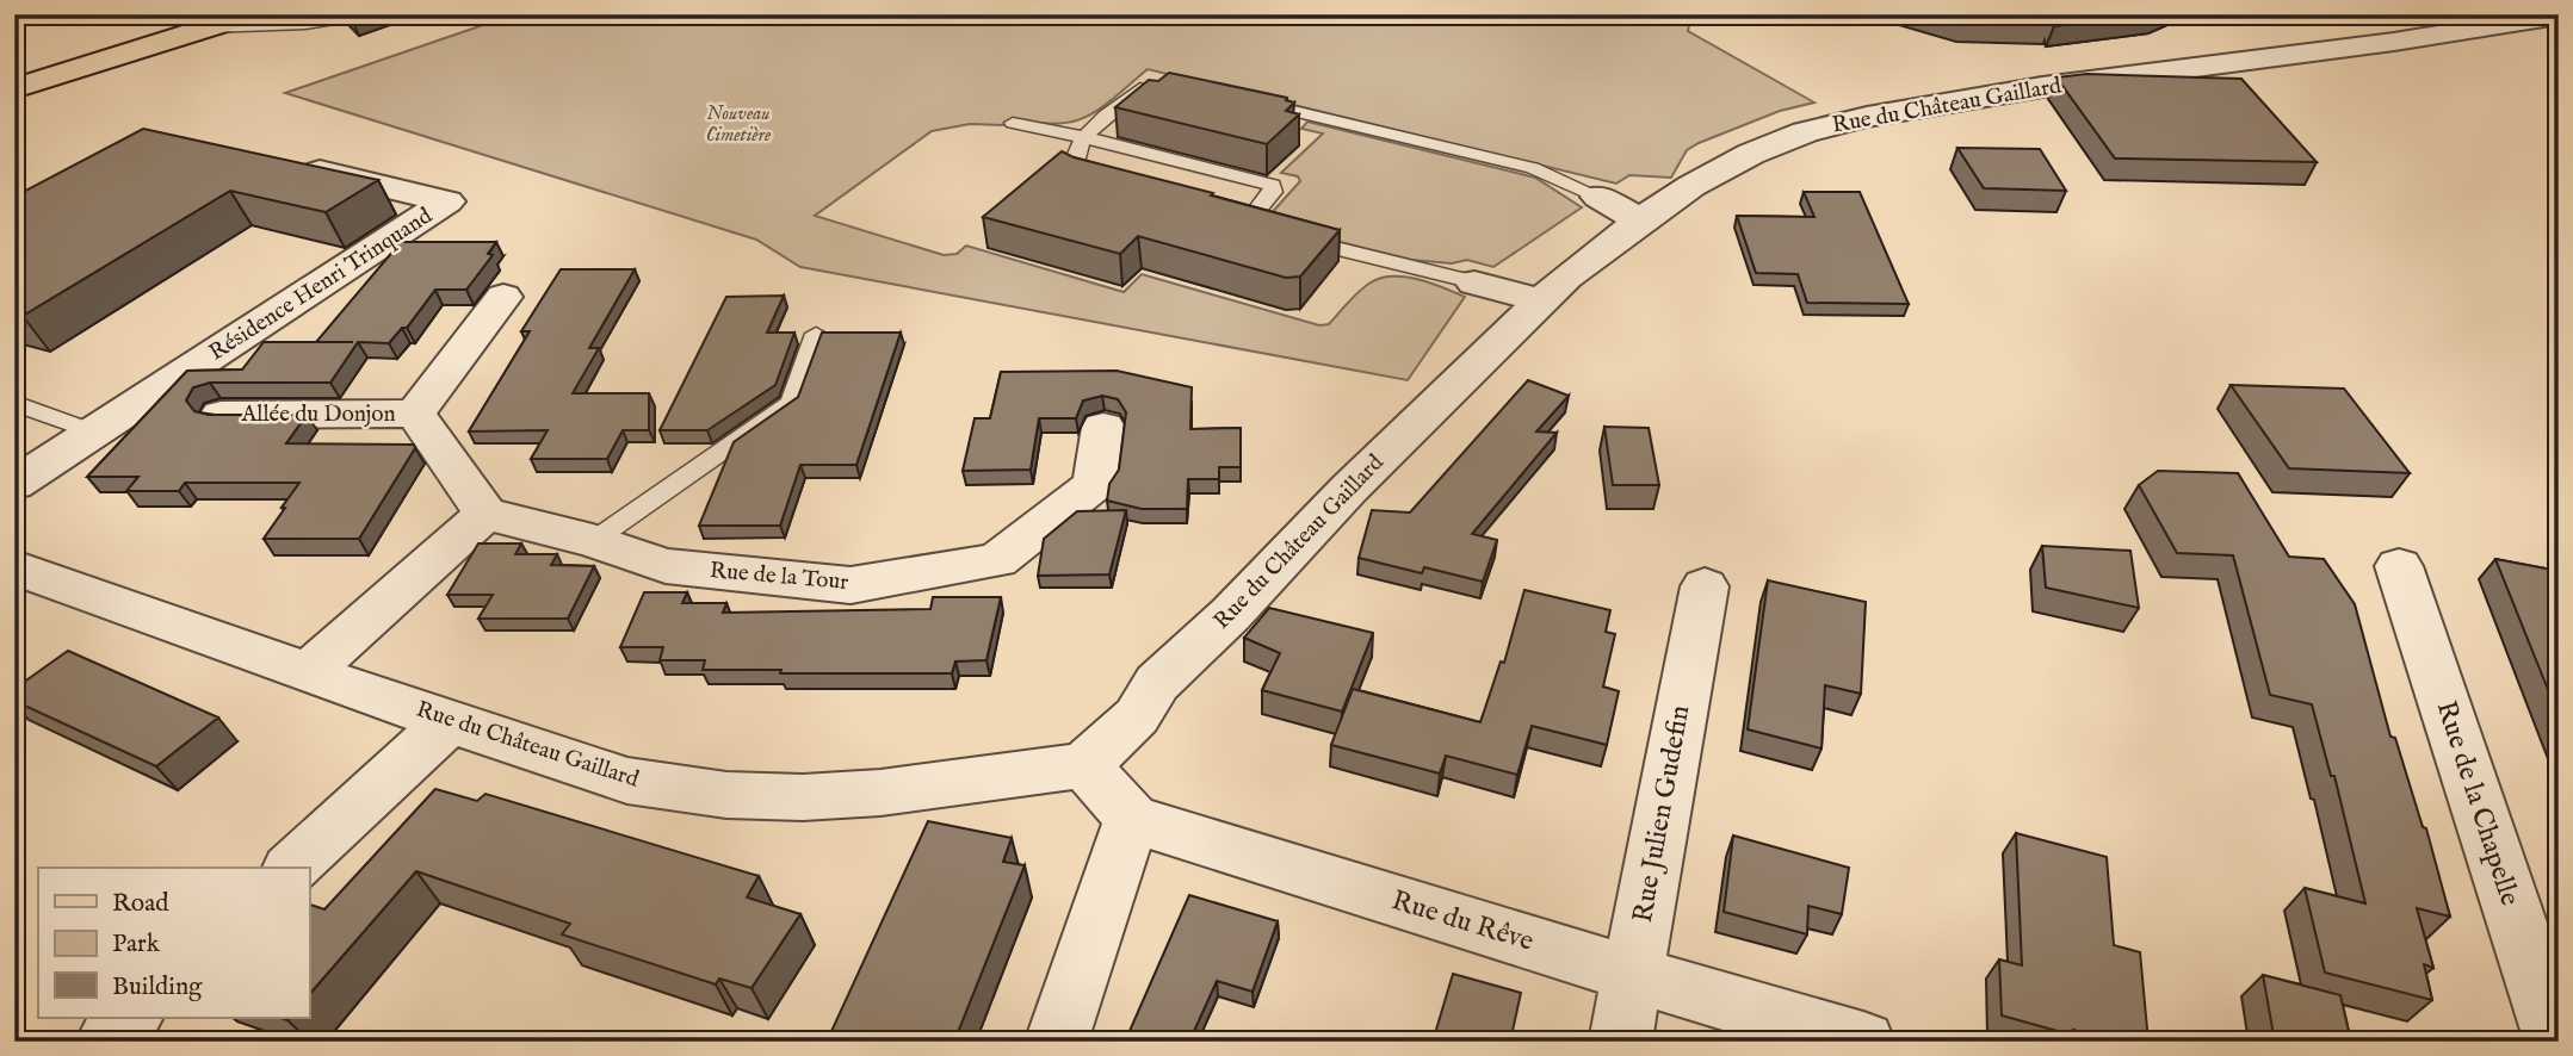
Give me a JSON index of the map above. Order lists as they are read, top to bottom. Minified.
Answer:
{"streets":{"street":["Rue du Château Gaillard","Résidence Henri Trinquand","Allée du Donjon","Rue de la Tour","Rue de la Chapelle","Rue Julien Gudefin","Rue du Rêve"]},"crossings":[["Rue Julien Gudefin","Rue du Rêve"]],"parks":["Nouveau Cimetière"],"legend":["Road","Park","Building"]}
